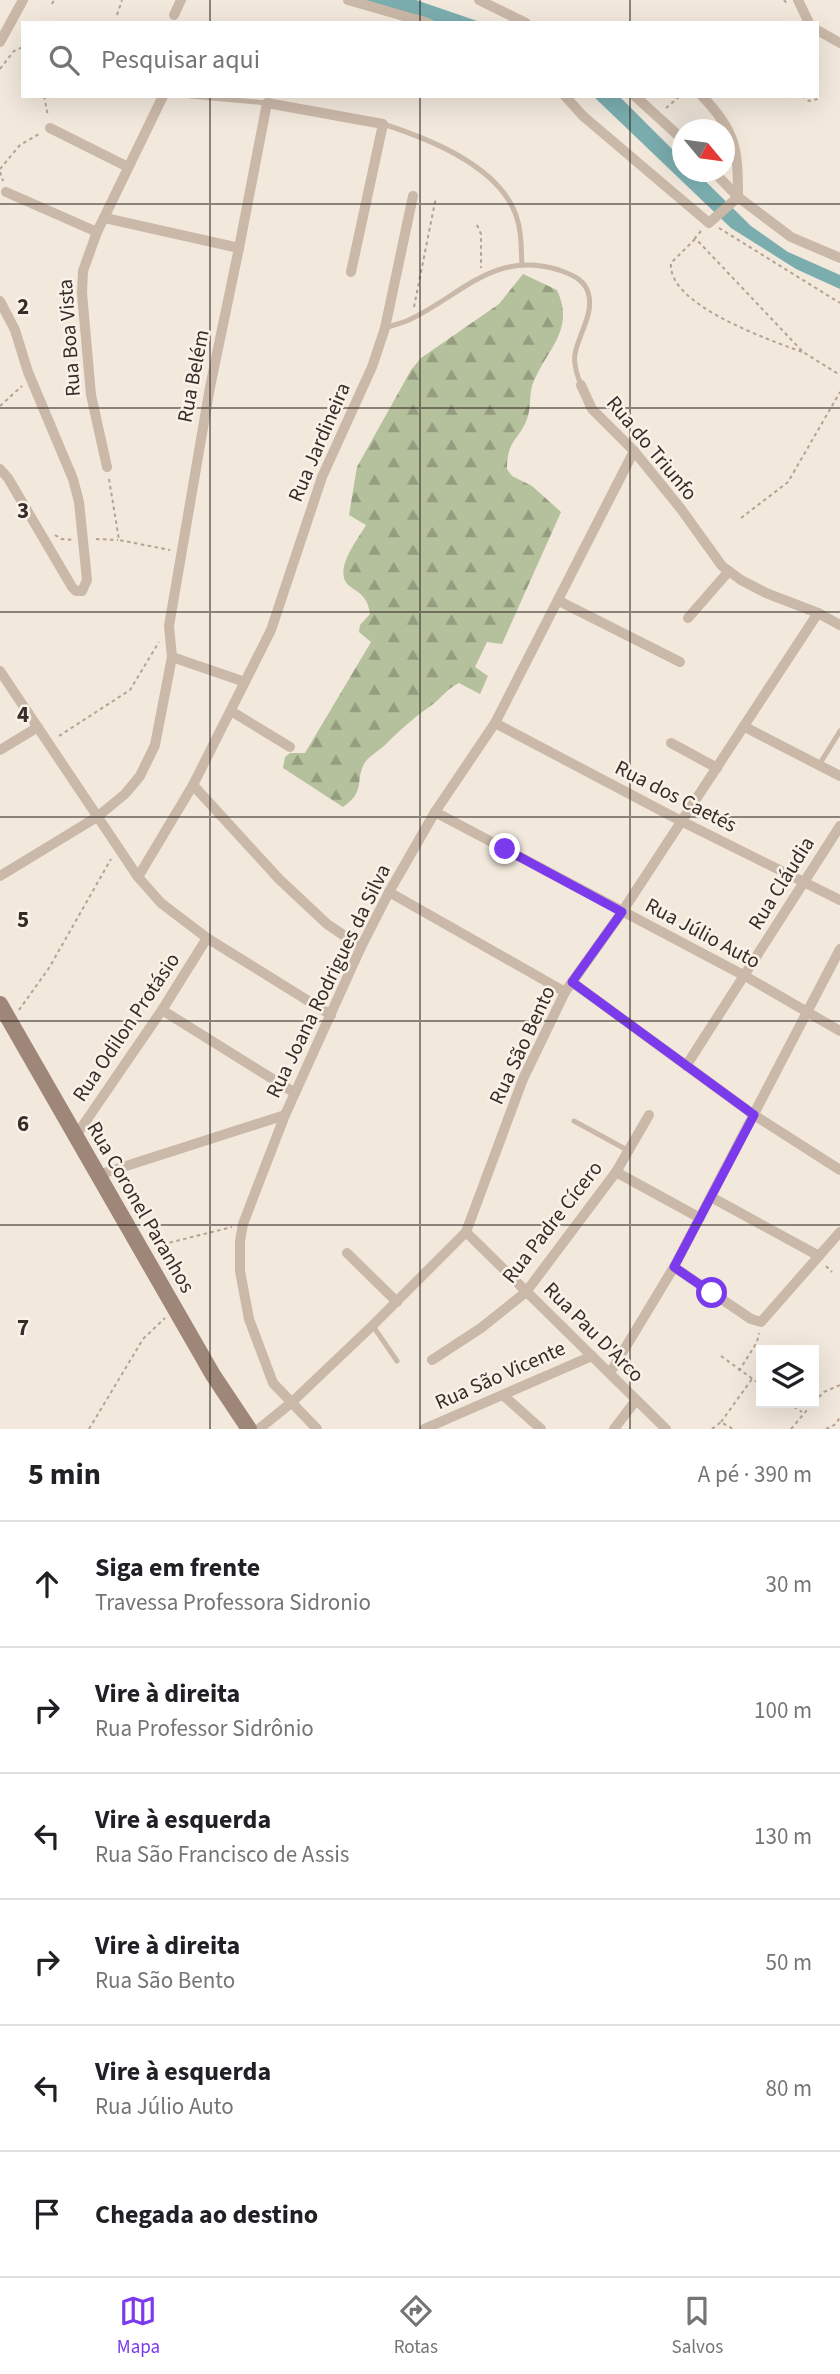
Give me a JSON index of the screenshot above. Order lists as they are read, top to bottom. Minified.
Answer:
{"streets":{"street":["Rua Boa Vista","Rua Belém","Rua Jardineira","Rua do Triunfo","Rua dos Caetés","Rua Cláudia","Rua Júlio Auto","Rua Joana Rodrigues da Silva","Rua Odilon Protásio","Rua São Bento","Rua Coronel Paranhos","Rua Padre Cícero","Rua Pau D'Arco","Rua São Vicente"]},"crossings":[["Rua do Triunfo","Rua Joana Rodrigues da Silva"],["Rua do Triunfo","Rua São Bento"],["Rua dos Caetés","Rua Cláudia"],["Rua dos Caetés","Rua Joana Rodrigues da Silva"],["Rua dos Caetés","Rua São Bento"],["Rua Cláudia","Rua Júlio Auto"],["Rua Júlio Auto","Rua Joana Rodrigues da Silva"],["Rua Júlio Auto","Rua São Bento"],["Rua Joana Rodrigues da Silva","Rua São Bento"],["Rua Odilon Protásio","Rua Coronel Paranhos"],["Rua São Bento","Rua Pau D'Arco"],["Rua Padre Cícero","Rua Pau D'Arco"],["Rua Pau D'Arco","Rua São Vicente"]],"north":"bottom right","page":{"search":"Pesquisar aqui","heading":["5 min","A pé · 390 m"],"list":[["Siga em frente","Travessa Professora Sidronio","30 m"],["Vire à direita","Rua Professor Sidrônio","100 m"],["Vire à esquerda","Rua São Francisco de Assis","130 m"],["Vire à direita","Rua São Bento","50 m"],["Vire à esquerda","Rua Júlio Auto","80 m"],"Chegada ao destino"],"nav":["Mapa","Rotas","Salvos"]},"grid":{"rows":["2","3","4","5","6","7"]}}
